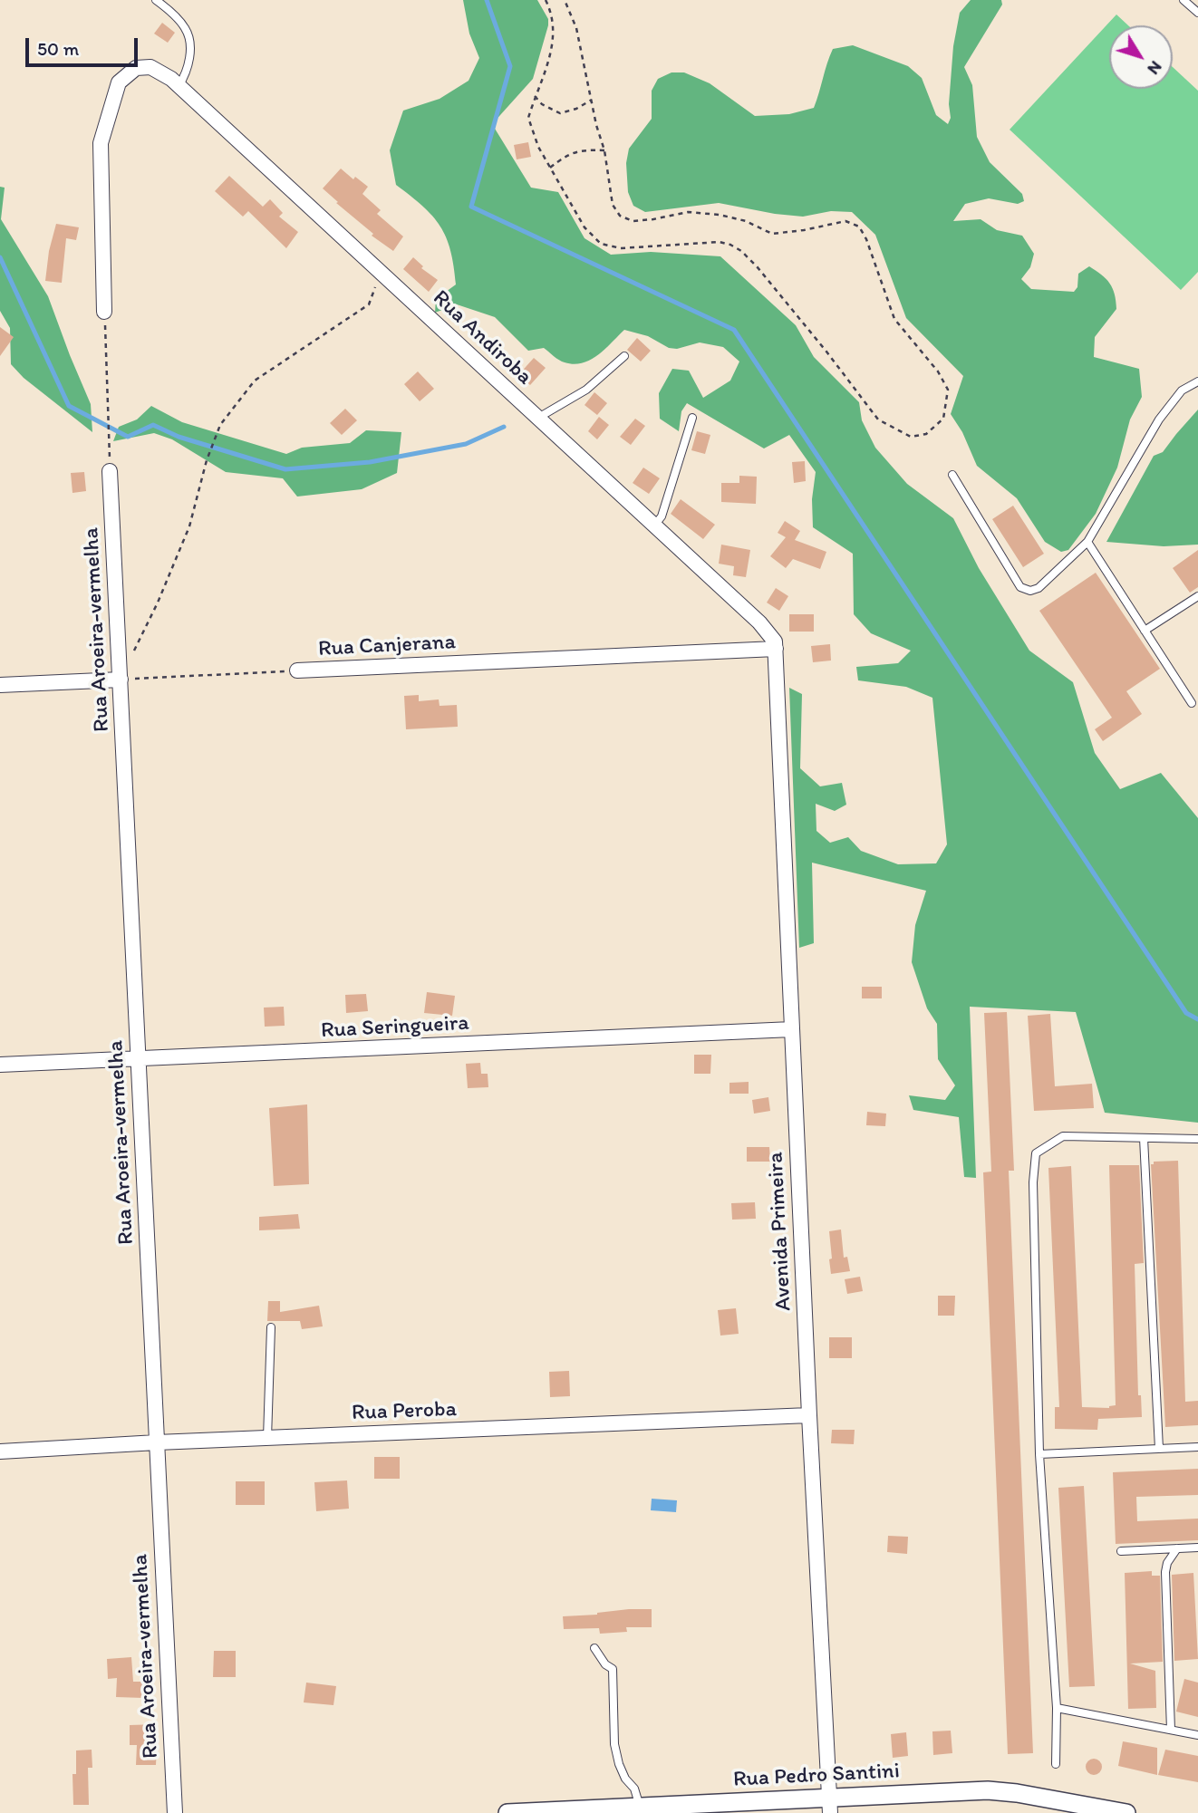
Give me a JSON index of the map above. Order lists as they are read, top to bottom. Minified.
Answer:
{"streets":{"street":["Rua Andiroba","Rua Aroeira-vermelha","Rua Canjerana","Rua Seringueira","Avenida Primeira","Rua Peroba","Rua Pedro Santini"]},"crossings":[["Rua Andiroba","Rua Canjerana"],["Rua Andiroba","Avenida Primeira"],["Rua Aroeira-vermelha","Rua Canjerana"],["Rua Aroeira-vermelha","Rua Seringueira"],["Rua Aroeira-vermelha","Rua Peroba"],["Rua Canjerana","Avenida Primeira"],["Rua Seringueira","Avenida Primeira"],["Avenida Primeira","Rua Peroba"],["Avenida Primeira","Rua Pedro Santini"]],"scale_bar":"50 m","north":"bottom right"}
